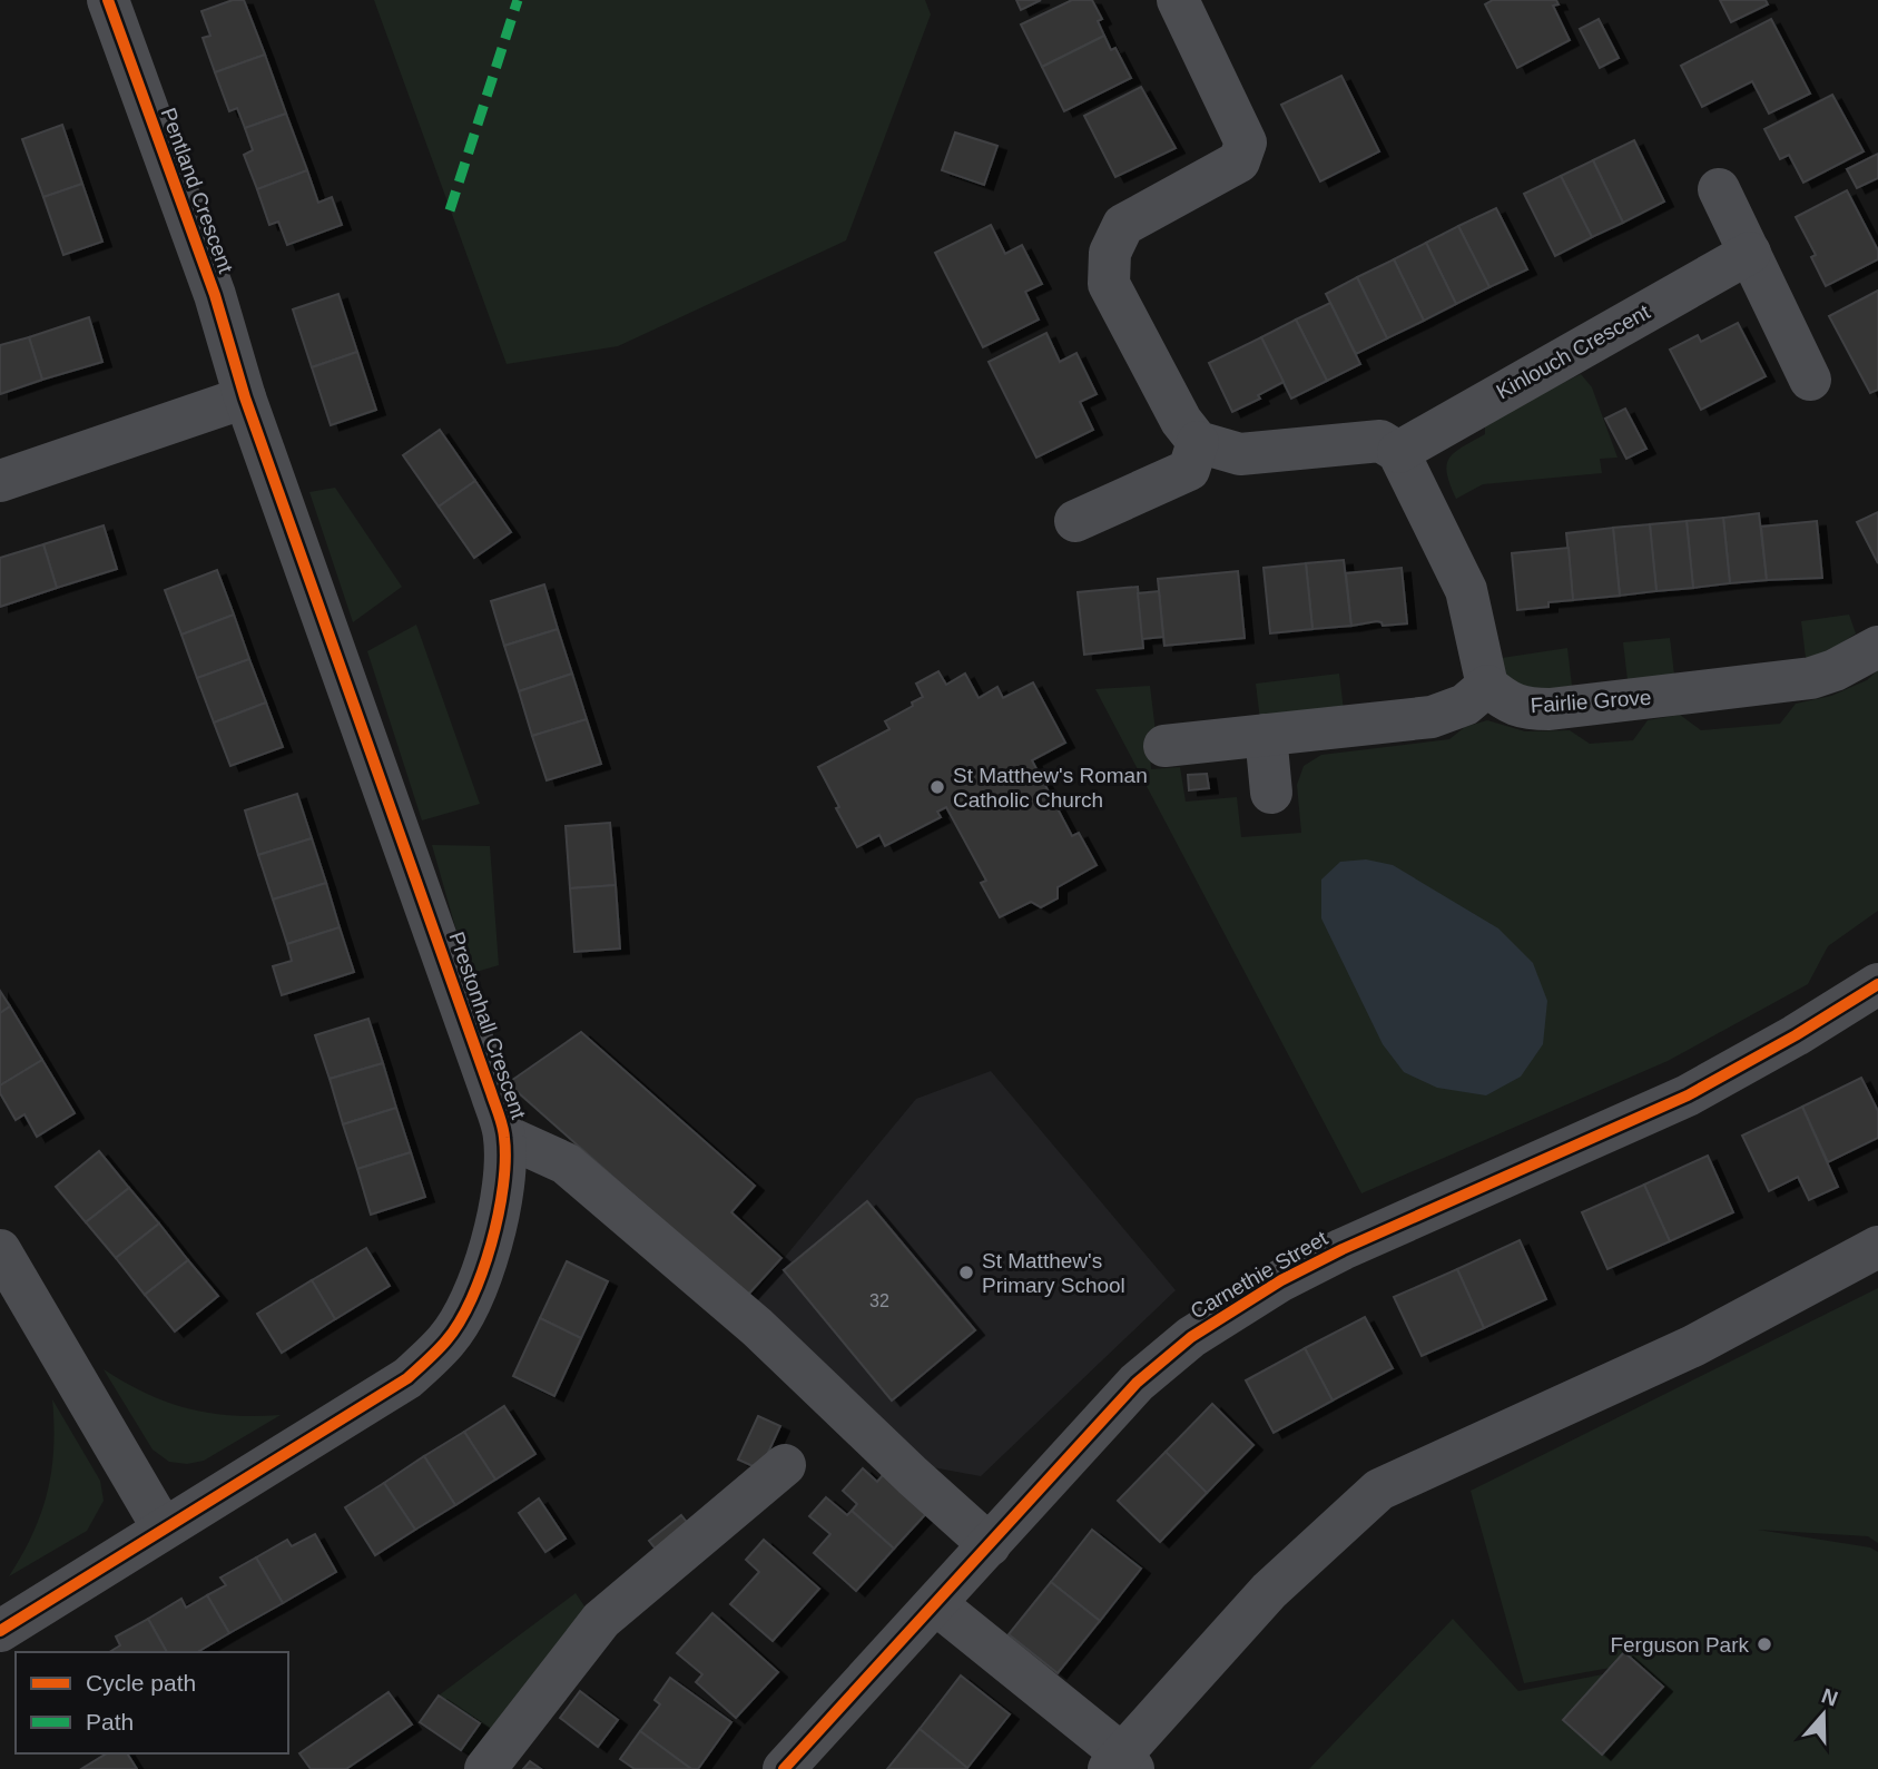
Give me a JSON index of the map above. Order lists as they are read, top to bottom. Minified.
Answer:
{"streets":{"street":["Pentland Crescent","Kinlouch Crescent","Fairlie Grove","Prestonhall Crescent","Carnethie Street"]},"crossings":[["Pentland Crescent","Prestonhall Crescent"],["Prestonhall Crescent","Carnethie Street"]],"places":["St Matthew's Roman Catholic Church","St Matthew's Primary School","Ferguson Park"],"house_numbers":["32"],"legend":["Cycle path","Path"],"north":"top"}
